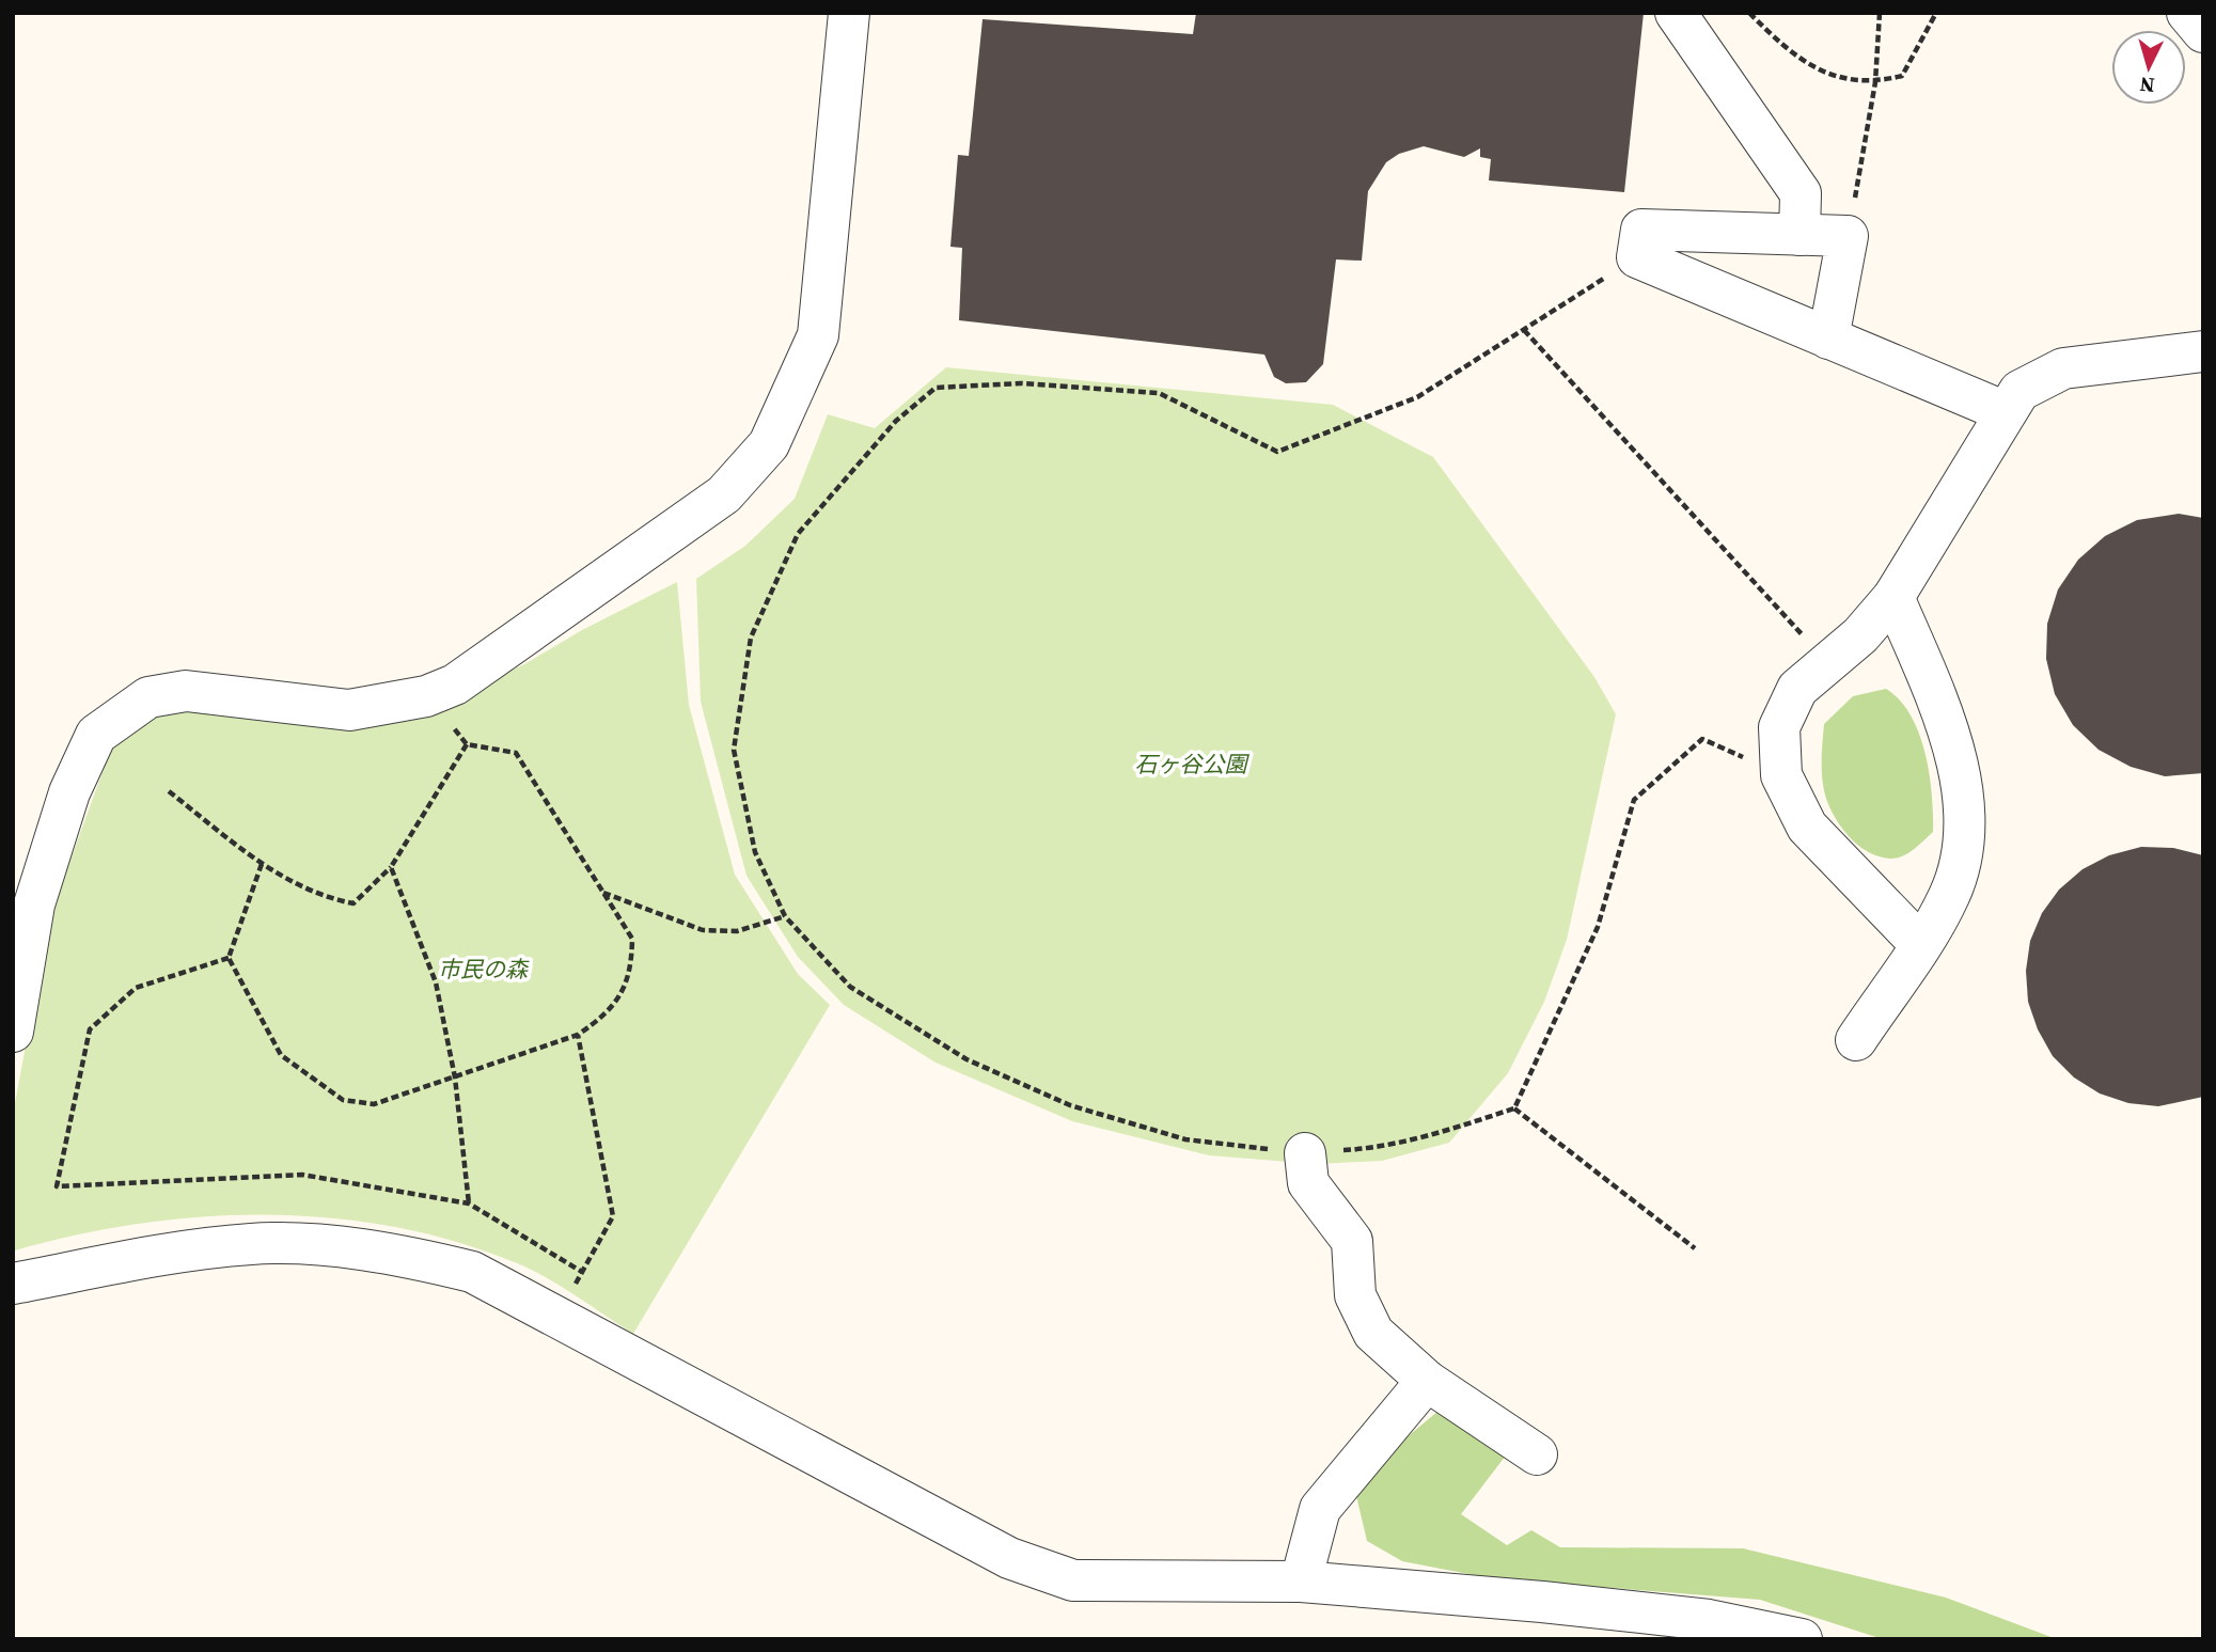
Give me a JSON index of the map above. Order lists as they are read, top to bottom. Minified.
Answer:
{"parks":["石ヶ谷公園","市民の森"],"north":"bottom"}
